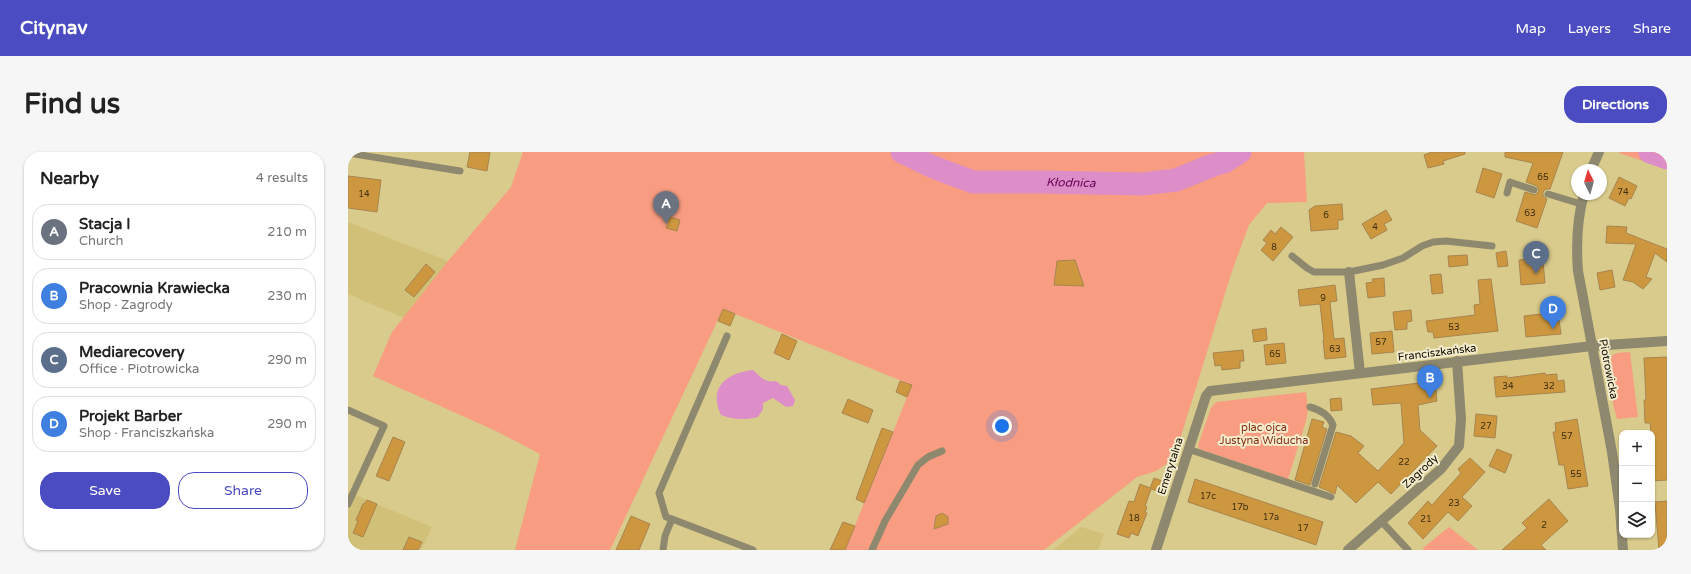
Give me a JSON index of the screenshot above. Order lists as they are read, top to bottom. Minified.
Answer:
{"streets":{"street":["Franciszkańska","Piotrowicka","Emerytalna","Zagrody"]},"crossings":[["Franciszkańska","Piotrowicka"],["Franciszkańska","Emerytalna"],["Franciszkańska","Zagrody"]],"water":["Kłodnica"],"parks":["plac ojca Justyna Widucha"],"house_numbers":["65","74","14","63","6","4","8","9","53","57","63","65","34","32","27","57","22","55","17c","23","17b","17a","18","21","2","17"],"north":"top","page":{"header":"Citynav","nav":["Map","Layers","Share"],"buttons":["Directions",["Save","Share"]],"title":"Find us","heading":["Nearby","4 results"],"pins":["A","C","D","B"],"list":[{"mark":"A","name":"Stacja I","note":"Church","value":"210 m"},{"mark":"B","name":"Pracownia Krawiecka","note":"Shop · Zagrody","value":"230 m"},{"mark":"C","name":"Mediarecovery","note":"Office · Piotrowicka","value":"290 m"},{"mark":"D","name":"Projekt Barber","note":"Shop · Franciszkańska","value":"290 m"}],"map_buttons":["+","−"]}}
